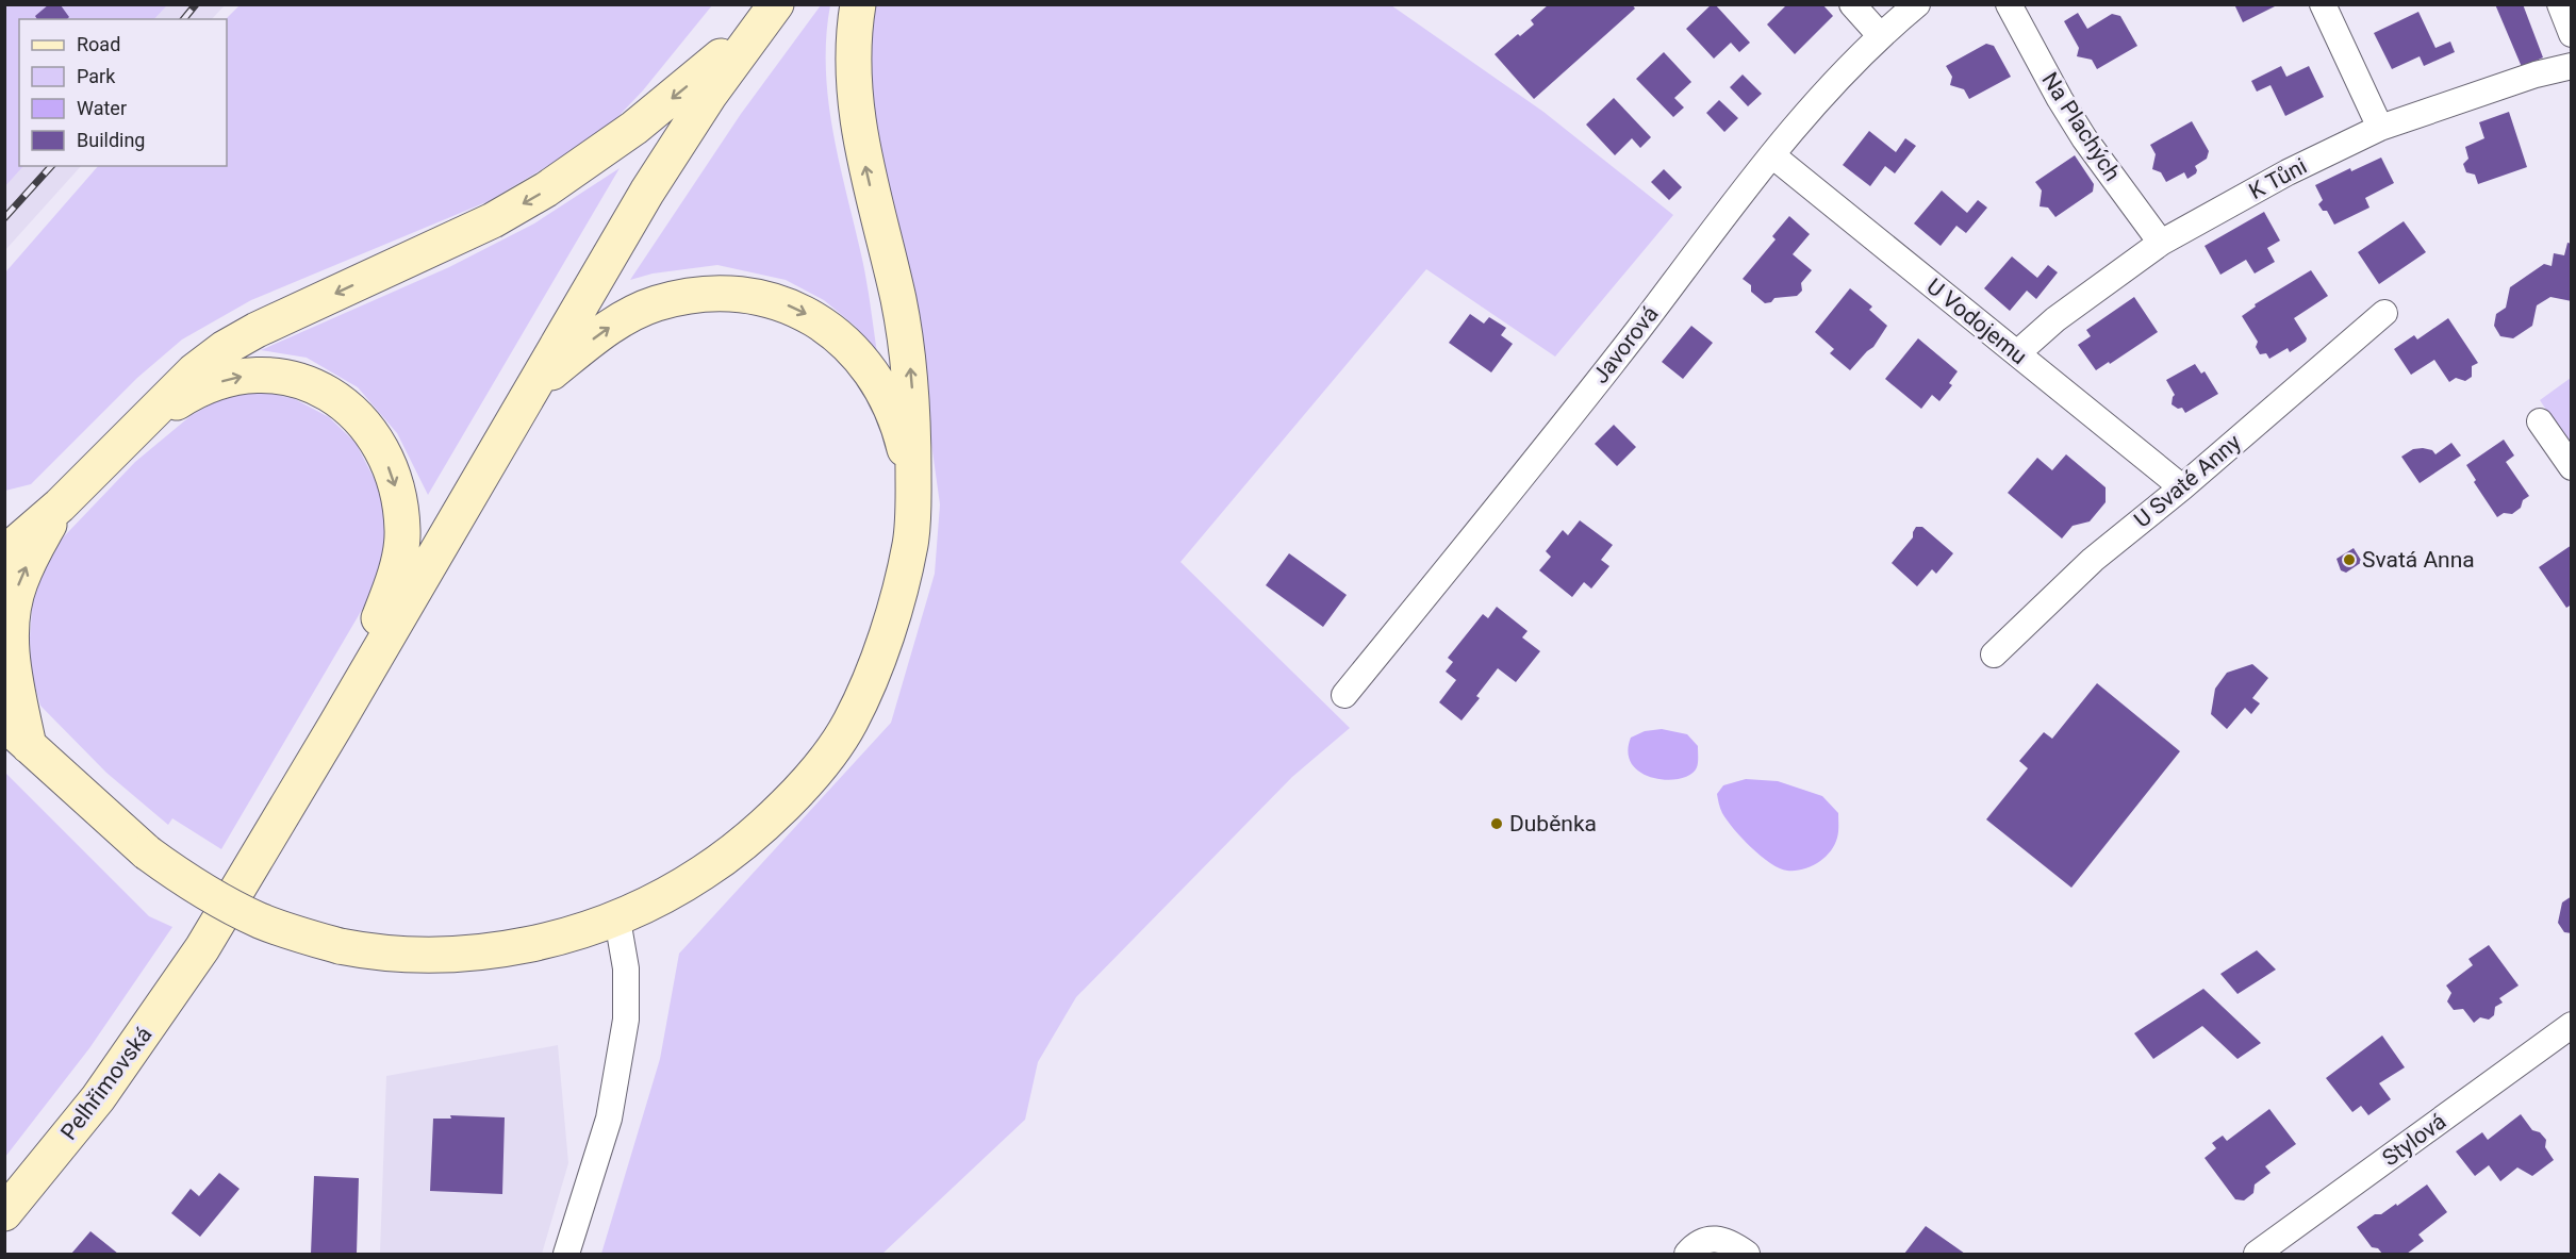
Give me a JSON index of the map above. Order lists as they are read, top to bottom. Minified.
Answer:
{"streets":{"main road":["Pelhřimovská"],"street":["Na Plachých","K Tůni","U Vodojemu","Javorová","U Svaté Anny","Stylová"]},"crossings":[["Na Plachých","K Tůni"],["K Tůni","U Vodojemu"],["U Vodojemu","Javorová"],["U Vodojemu","U Svaté Anny"]],"places":["Svatá Anna","Duběnka"],"legend":["Road","Park","Water","Building"]}
